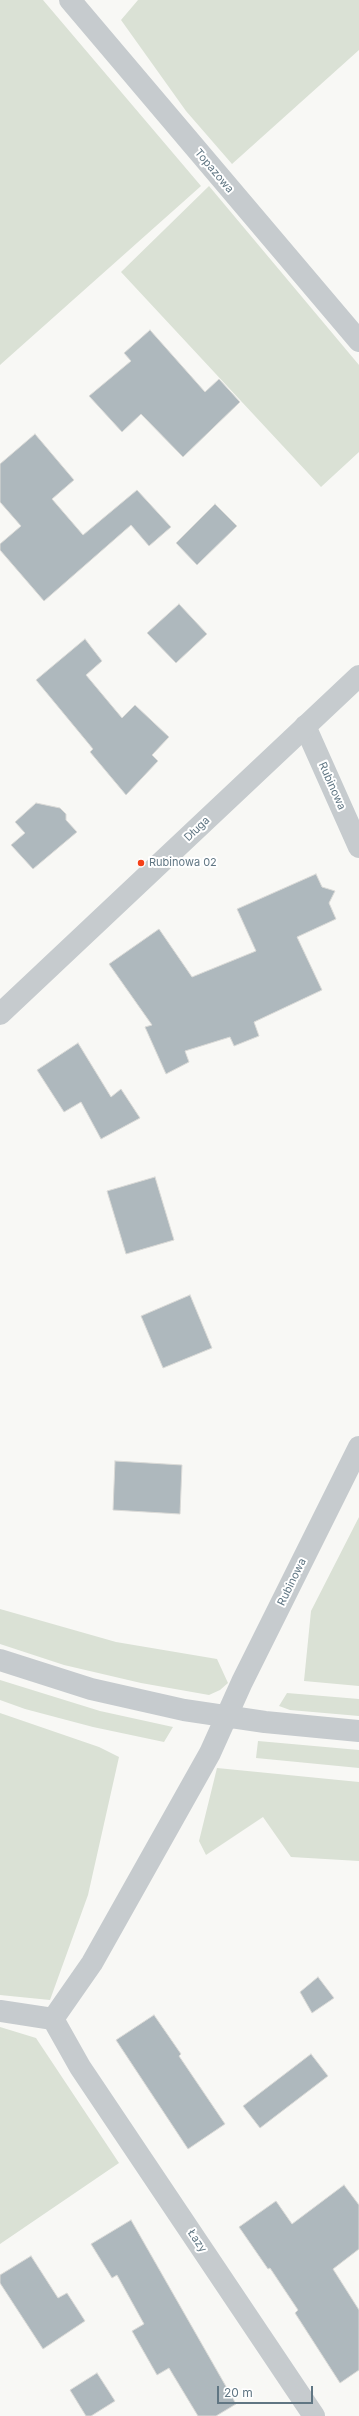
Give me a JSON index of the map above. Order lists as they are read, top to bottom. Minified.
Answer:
{"streets":{"street":["Topazowa","Rubinowa","Długa","Łazy"]},"crossings":[["Rubinowa","Długa"],["Rubinowa","Łazy"]],"places":["Rubinowa 02"],"scale_bar":"20 m"}
